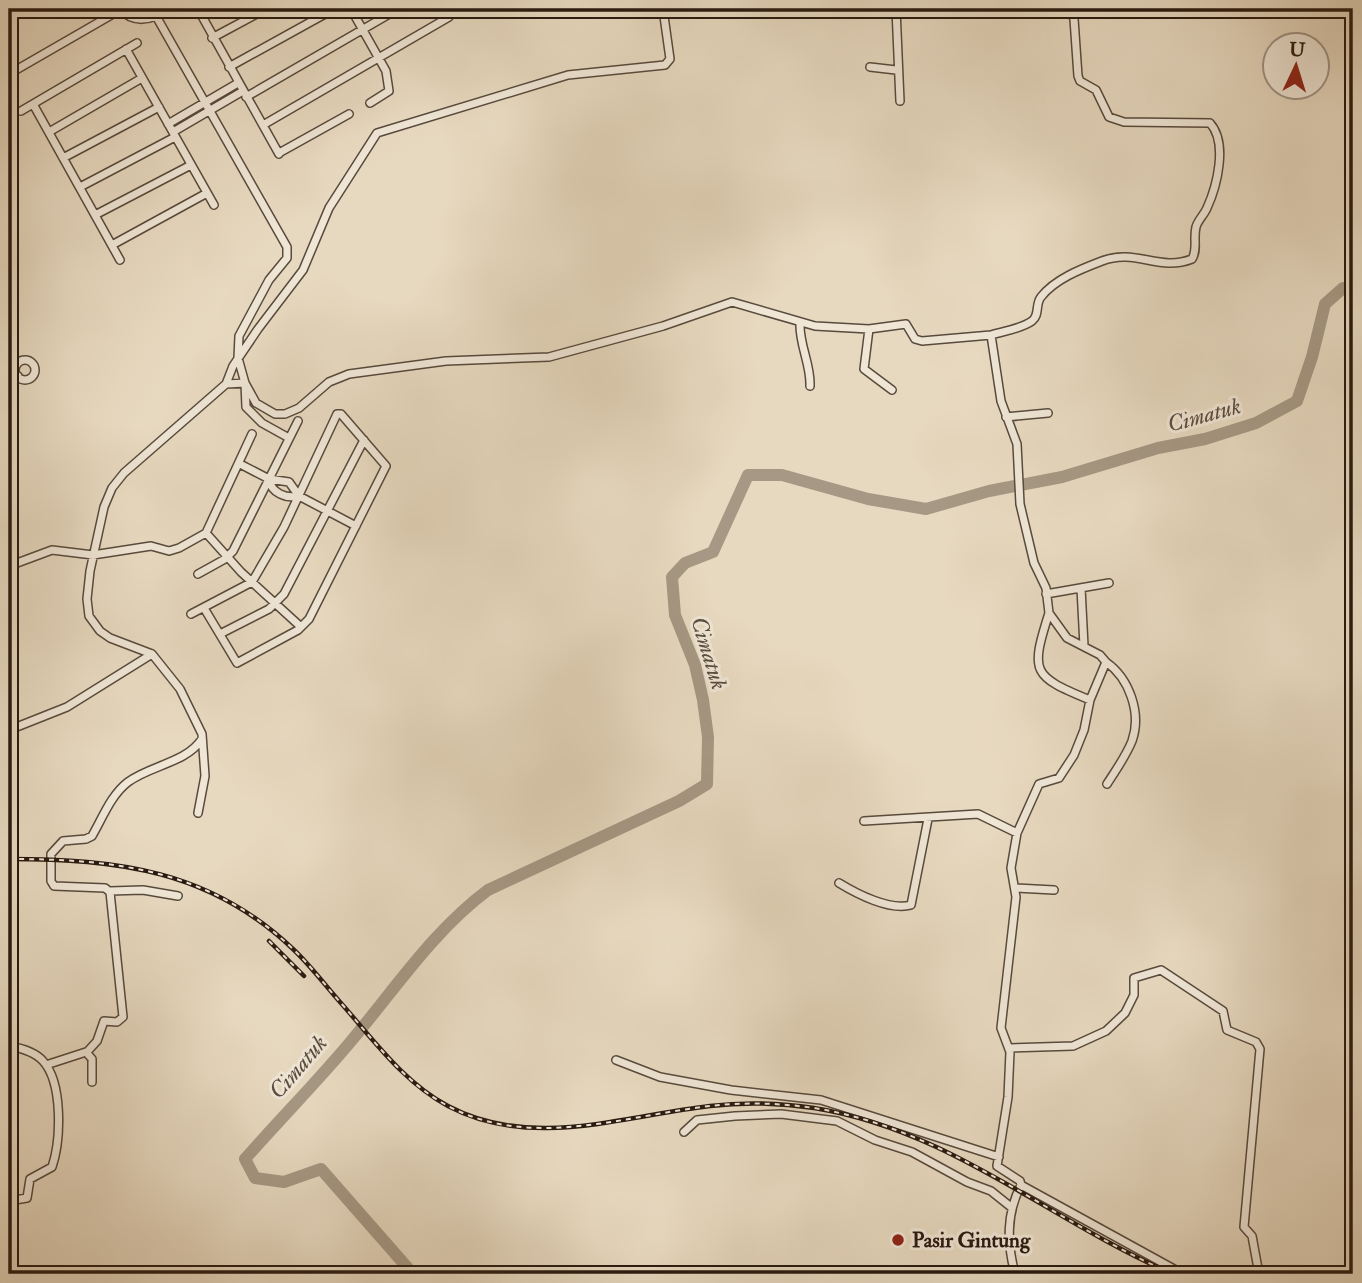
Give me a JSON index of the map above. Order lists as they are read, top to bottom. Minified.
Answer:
{"water":["Cimatuk"],"places":["Pasir Gintung"],"north":"top"}
